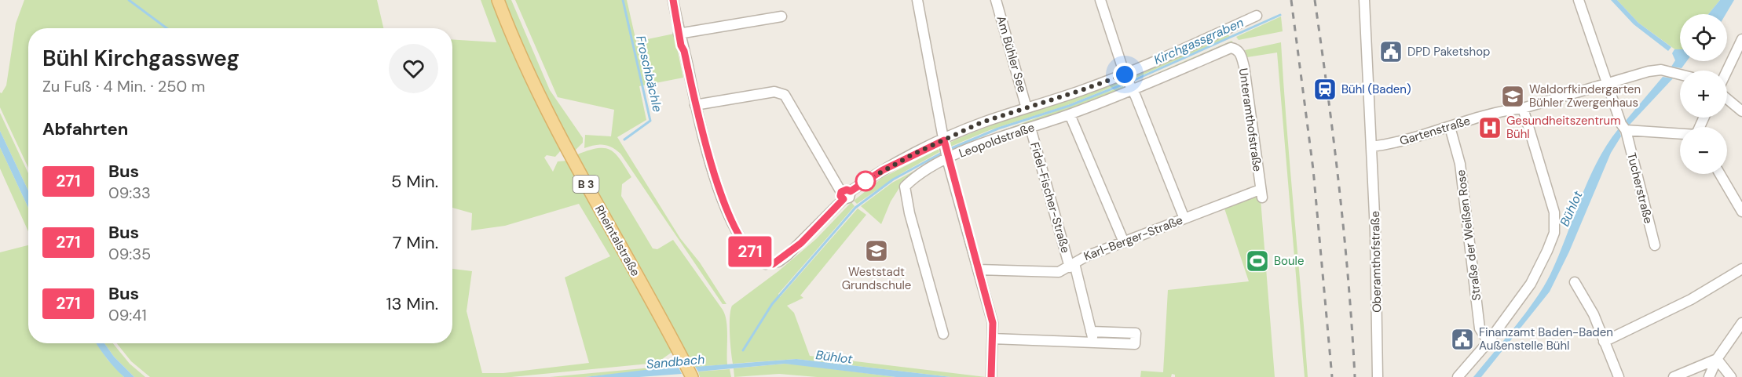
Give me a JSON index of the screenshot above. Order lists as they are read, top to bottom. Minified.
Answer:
{"streets":{"main road":["B 3","Rheintalstraße"],"street":["Am Bühler See","Unteramthofstraße","Gartenstraße","Leopoldstraße","Tucherstraße","Fidel-Fischer-Straße","Straße der Weißen Rose","Karl-Berger-Straße","Oberamthofstraße"]},"crossings":[["Unteramthofstraße","Leopoldstraße"],["Unteramthofstraße","Karl-Berger-Straße"],["Gartenstraße","Tucherstraße"],["Gartenstraße","Straße der Weißen Rose"],["Gartenstraße","Oberamthofstraße"],["Leopoldstraße","Fidel-Fischer-Straße"],["Fidel-Fischer-Straße","Karl-Berger-Straße"]],"water":["Kirchgassgraben","Froschbächle","Bühlot","Sandbach"],"places":{"public building":["DPD Paketshop","Finanzamt Baden-Baden Außenstelle Bühl"],"station":["Bühl (Baden)"],"school or university":["Waldorfkindergarten Bühler Zwergenhaus","Weststadt Grundschule"],"hospital":["Gesundheitszentrum Bühl"],"sports":["Boule"]},"lines":["bus line 271"],"page":{"on_map":"271","map_buttons":["+","−"],"heading":[["Bühl Kirchgassweg","Zu Fuß · 4 Min. · 250 m"],"Abfahrten"],"list":[{"mark":"271","name":"Bus","note":"09:33","value":"5 Min."},{"mark":"271","name":"Bus","note":"09:35","value":"7 Min."},{"mark":"271","name":"Bus","note":"09:41","value":"13 Min."}]}}
